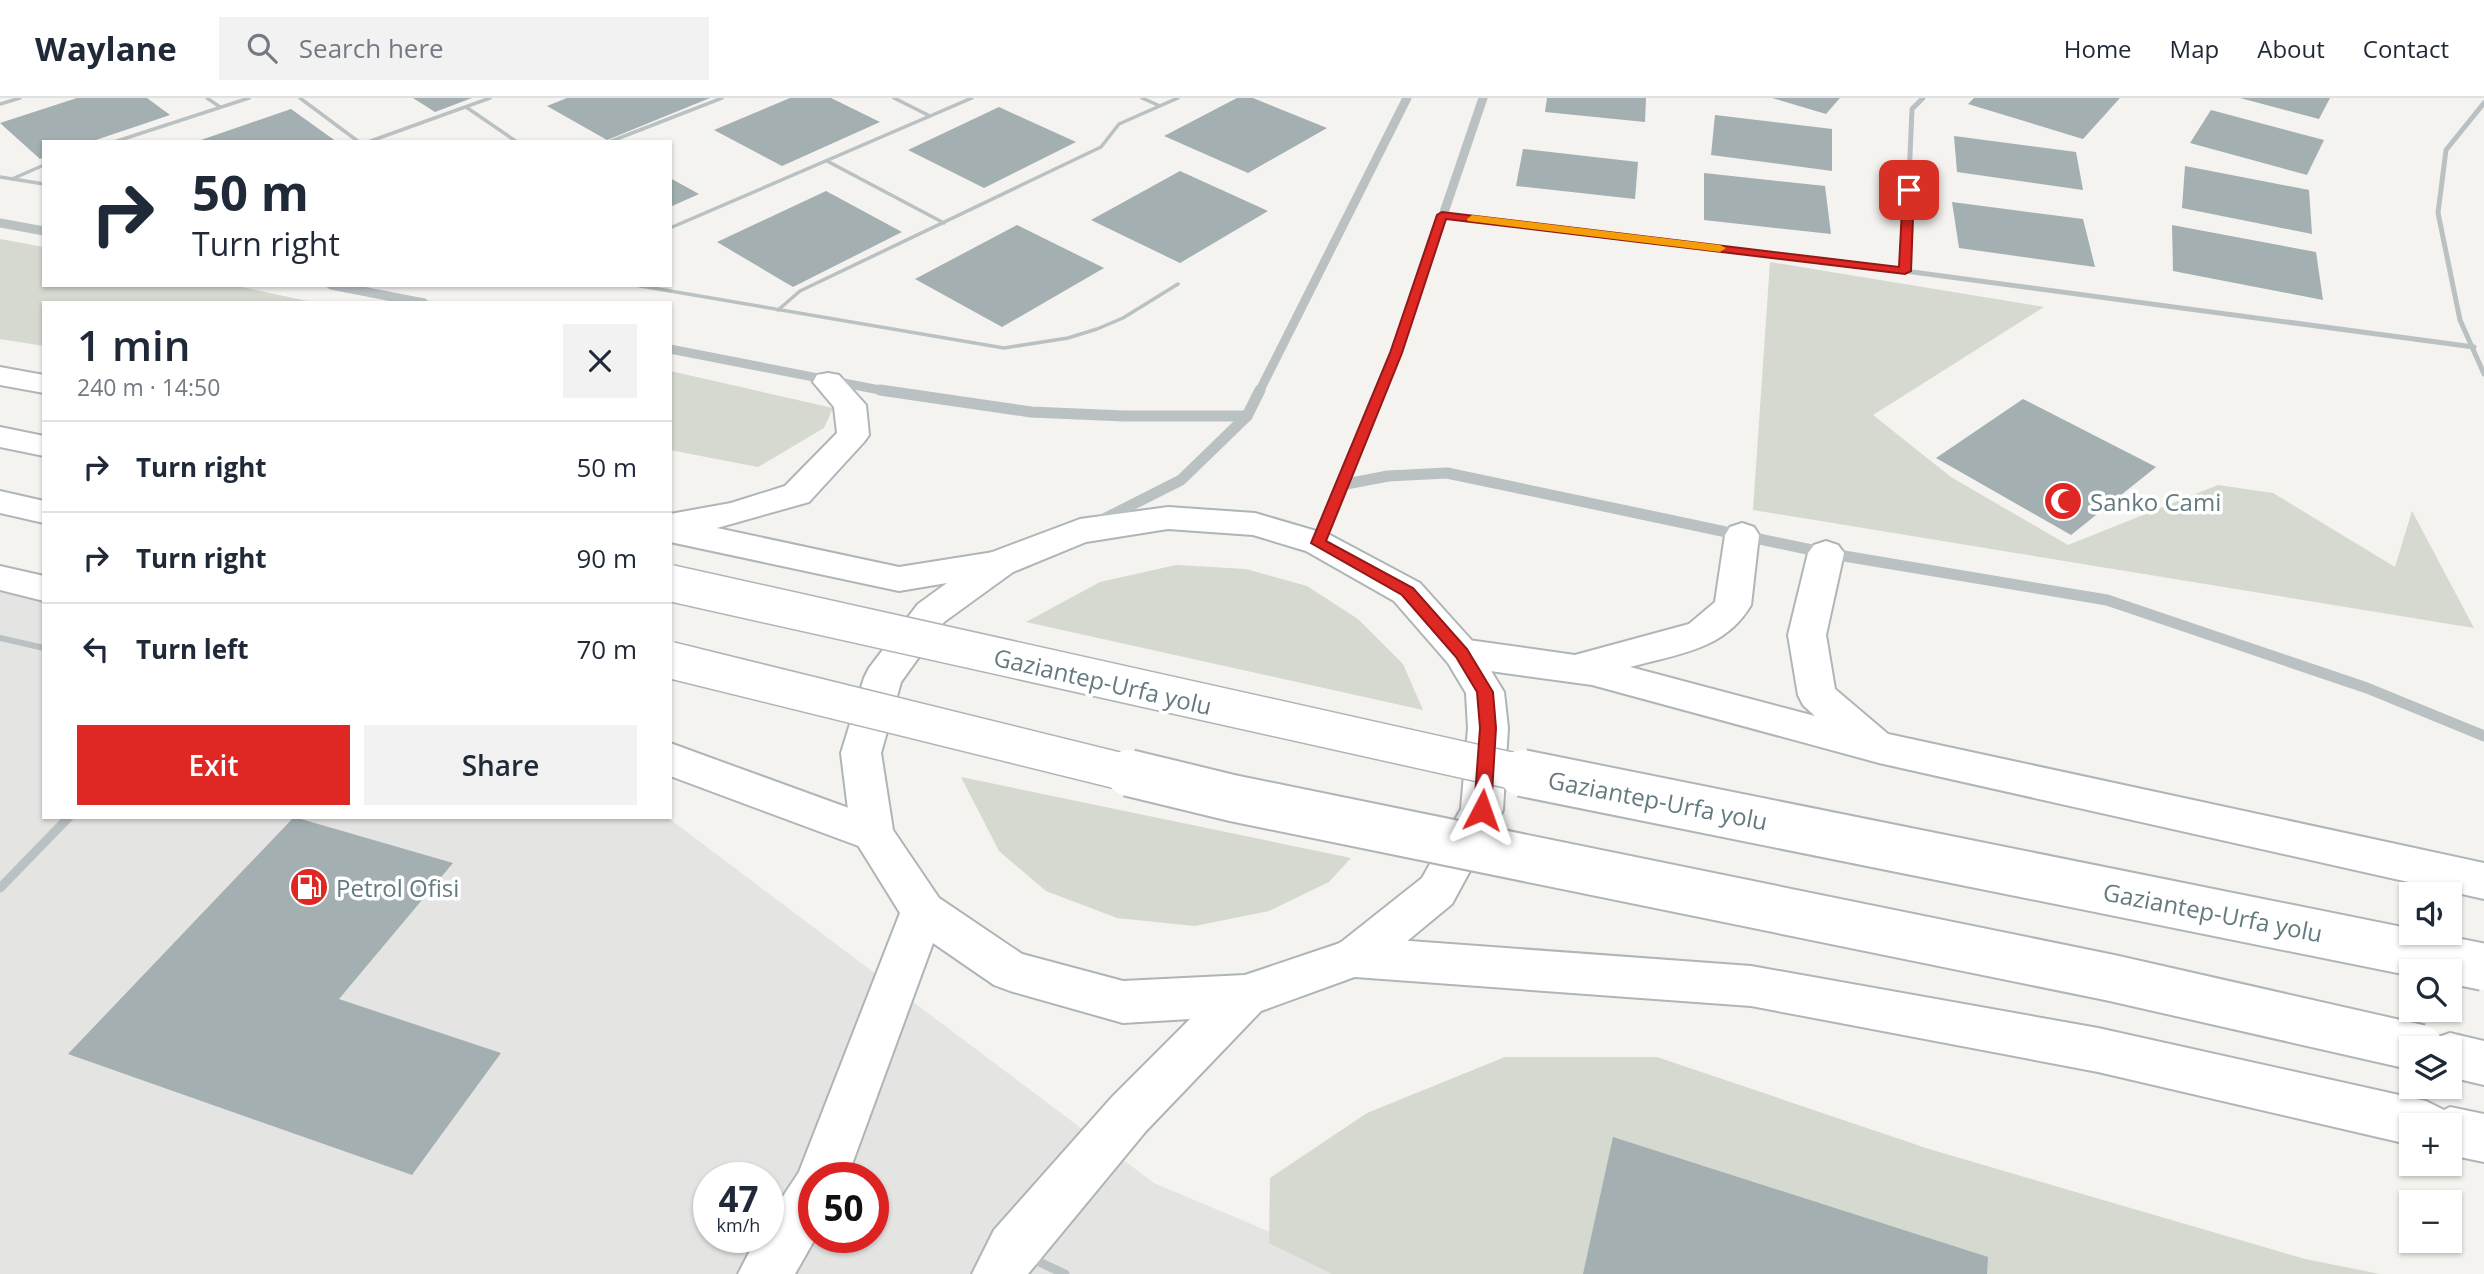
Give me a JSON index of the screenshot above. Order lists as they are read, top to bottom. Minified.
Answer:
{"streets":{"main road":["Gaziantep-Urfa yolu"]},"places":{"mosque":["Sanko Cami"],"fuel station":["Petrol Ofisi"]},"page":{"header":"Waylane","search":"Search here","nav":["Home","Map","About","Contact"],"turn":["50 m","Turn right"],"heading":["1 min","240 m · 14:50"],"list":[{"name":"Turn right","value":"50 m"},{"name":"Turn right","value":"90 m"},{"name":"Turn left","value":"70 m"}],"buttons":["Exit","Share"],"map_buttons":["+","−"],"speed":"47 km/h","limit":"50"}}
